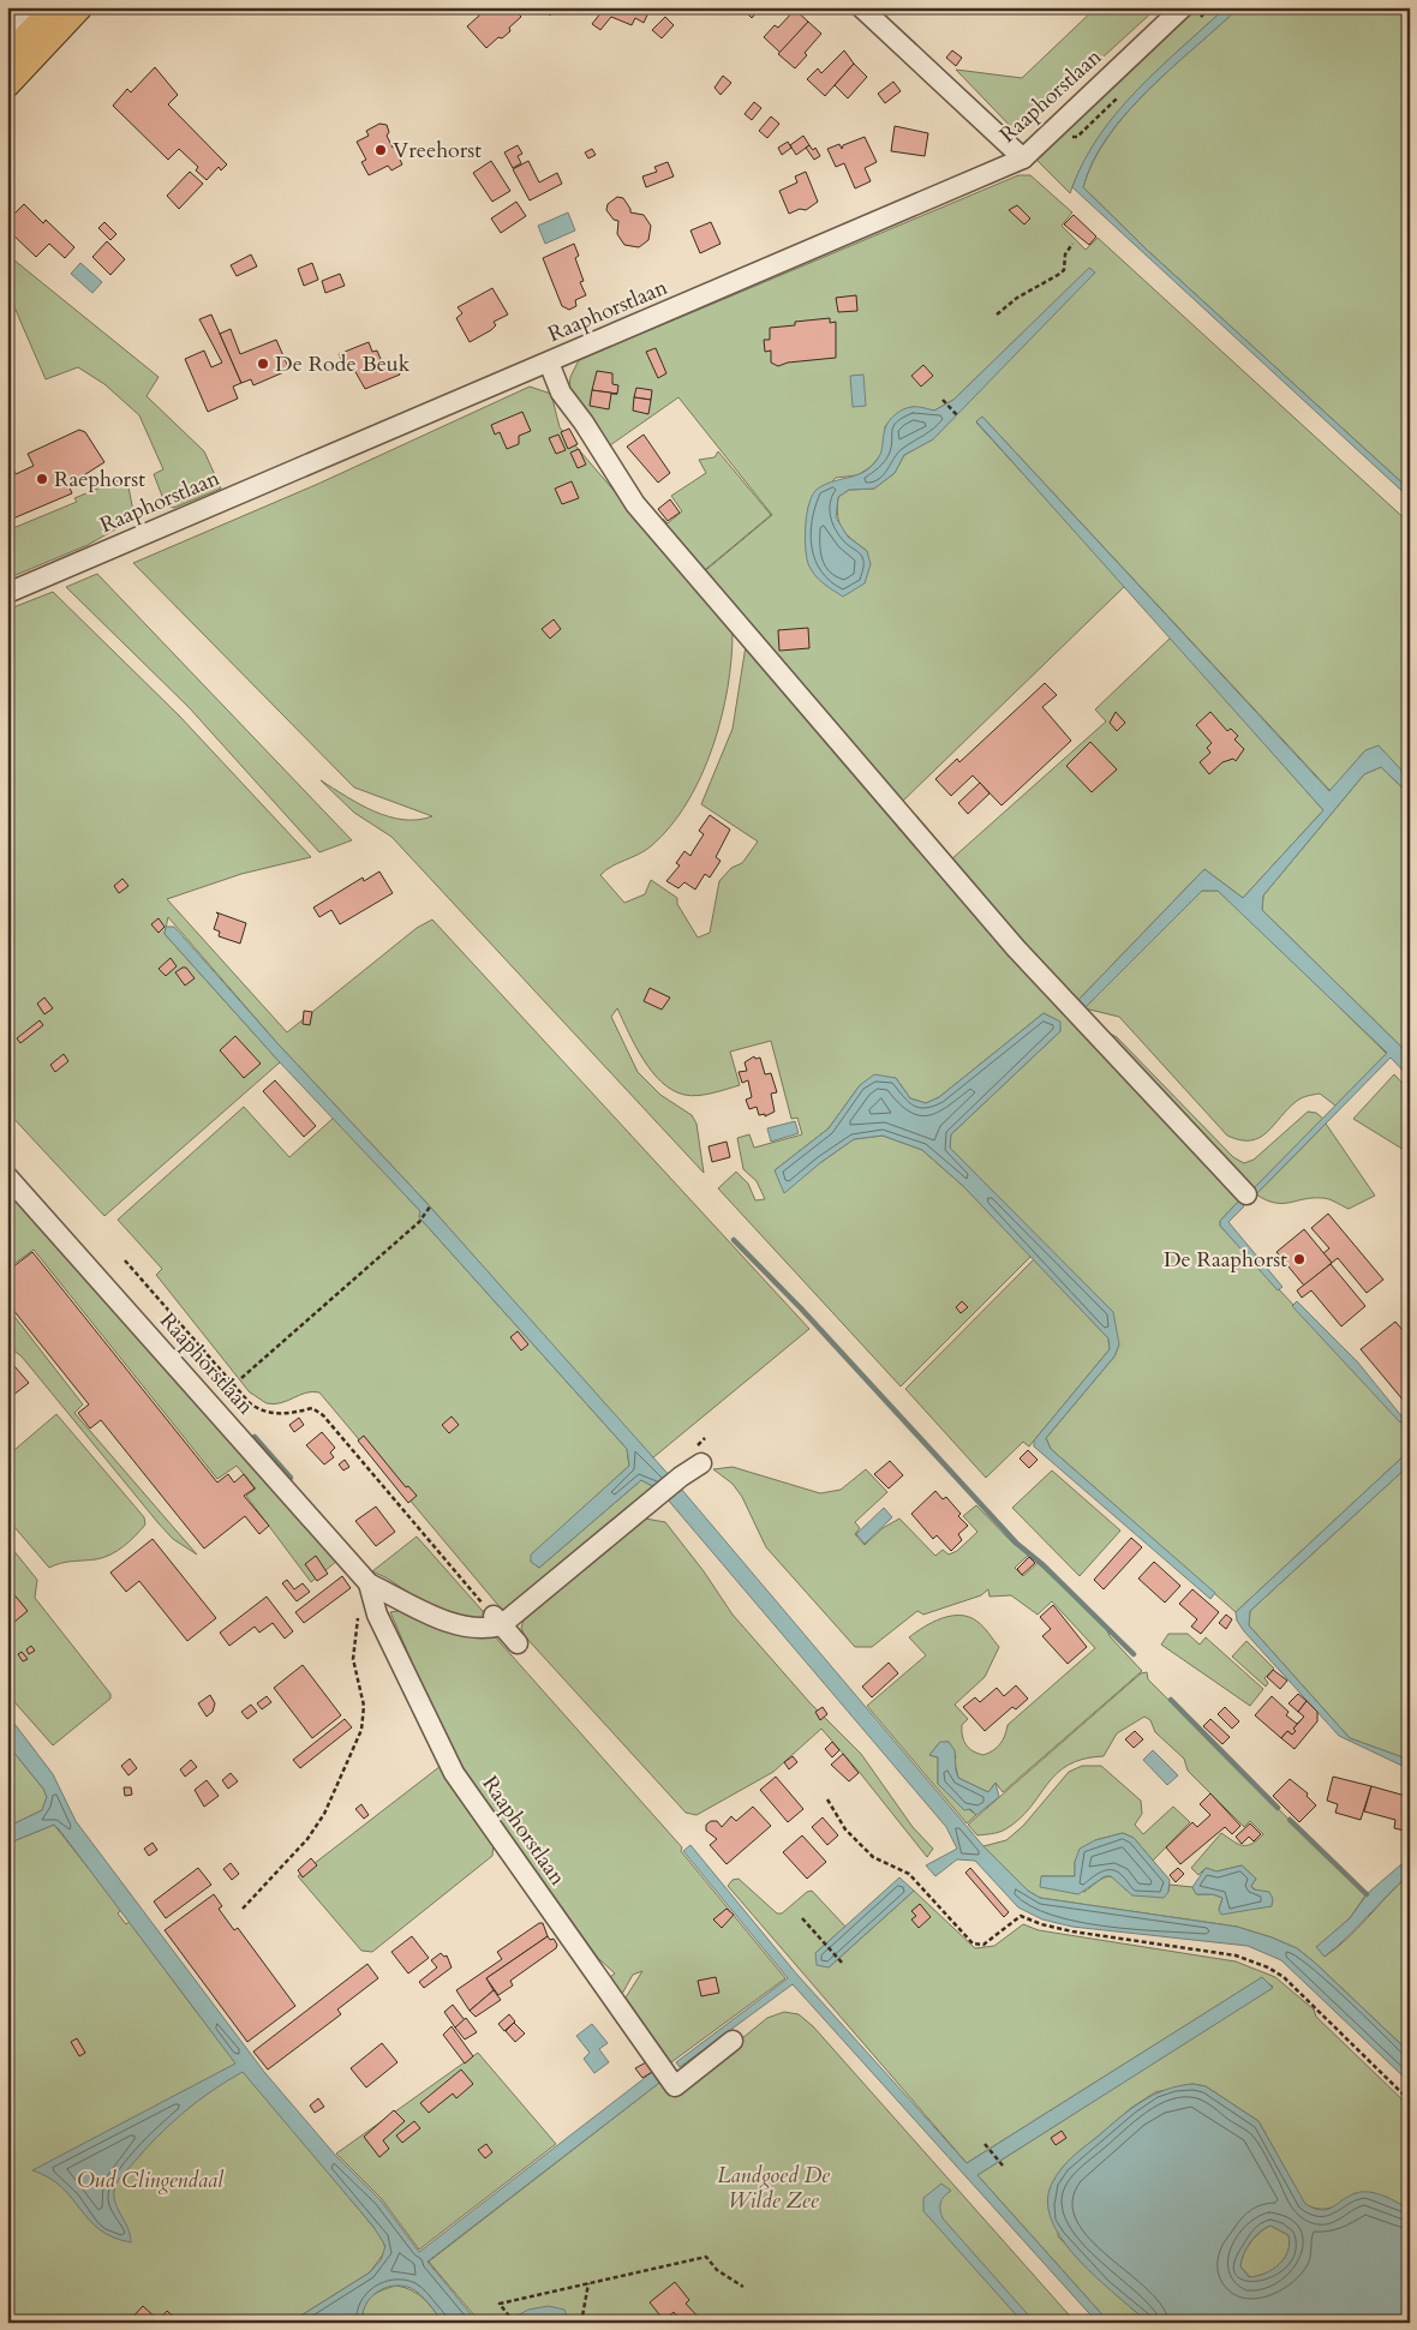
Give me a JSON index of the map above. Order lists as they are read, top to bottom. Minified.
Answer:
{"streets":{"street":["Raaphorstlaan"]},"parks":["Landgoed De Wilde Zee","Oud Clingendaal"],"places":["Vreehorst","De Rode Beuk","Raephorst","De Raaphorst"]}
